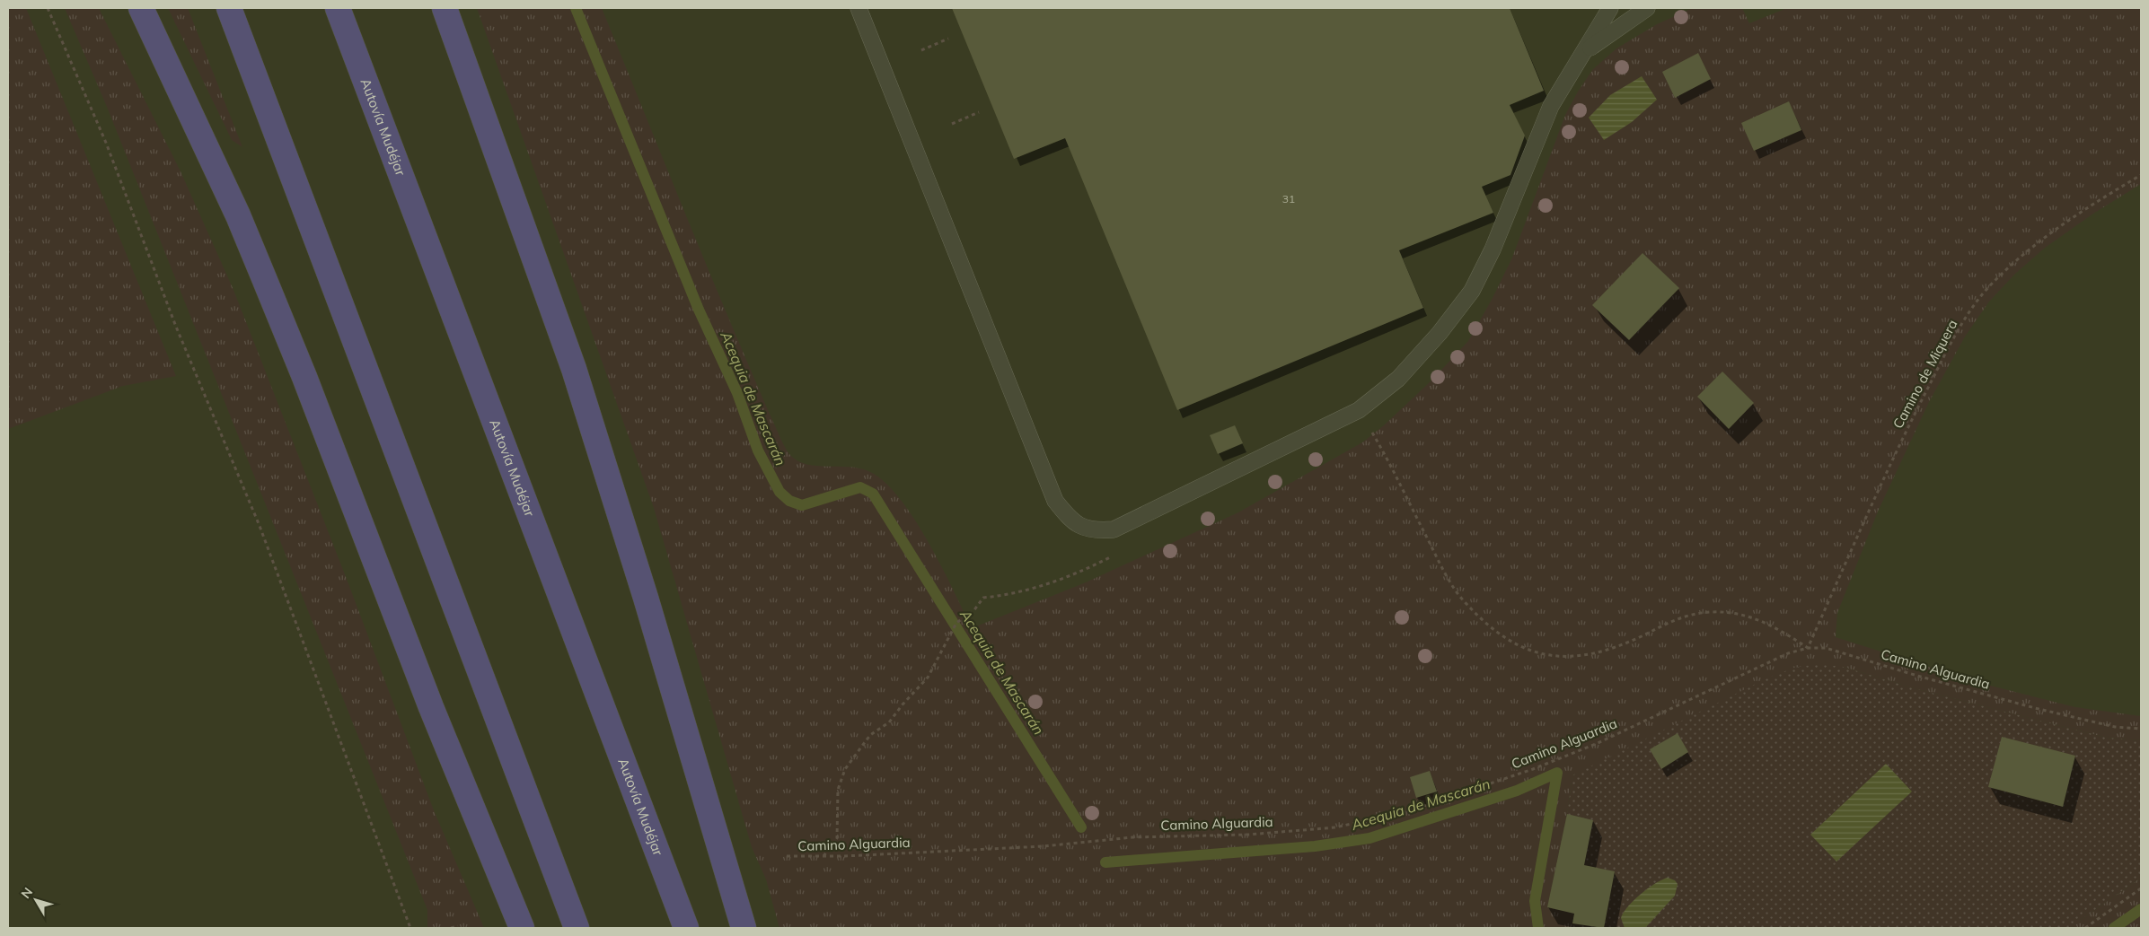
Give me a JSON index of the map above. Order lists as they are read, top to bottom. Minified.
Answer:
{"streets":{"highway":["Autovía Mudéjar"],"path":["Camino de Miquera","Camino Alguardia"]},"crossings":[["Camino de Miquera","Camino Alguardia"]],"water":["Acequia de Mascarán"],"house_numbers":["31"],"north":"top left"}
